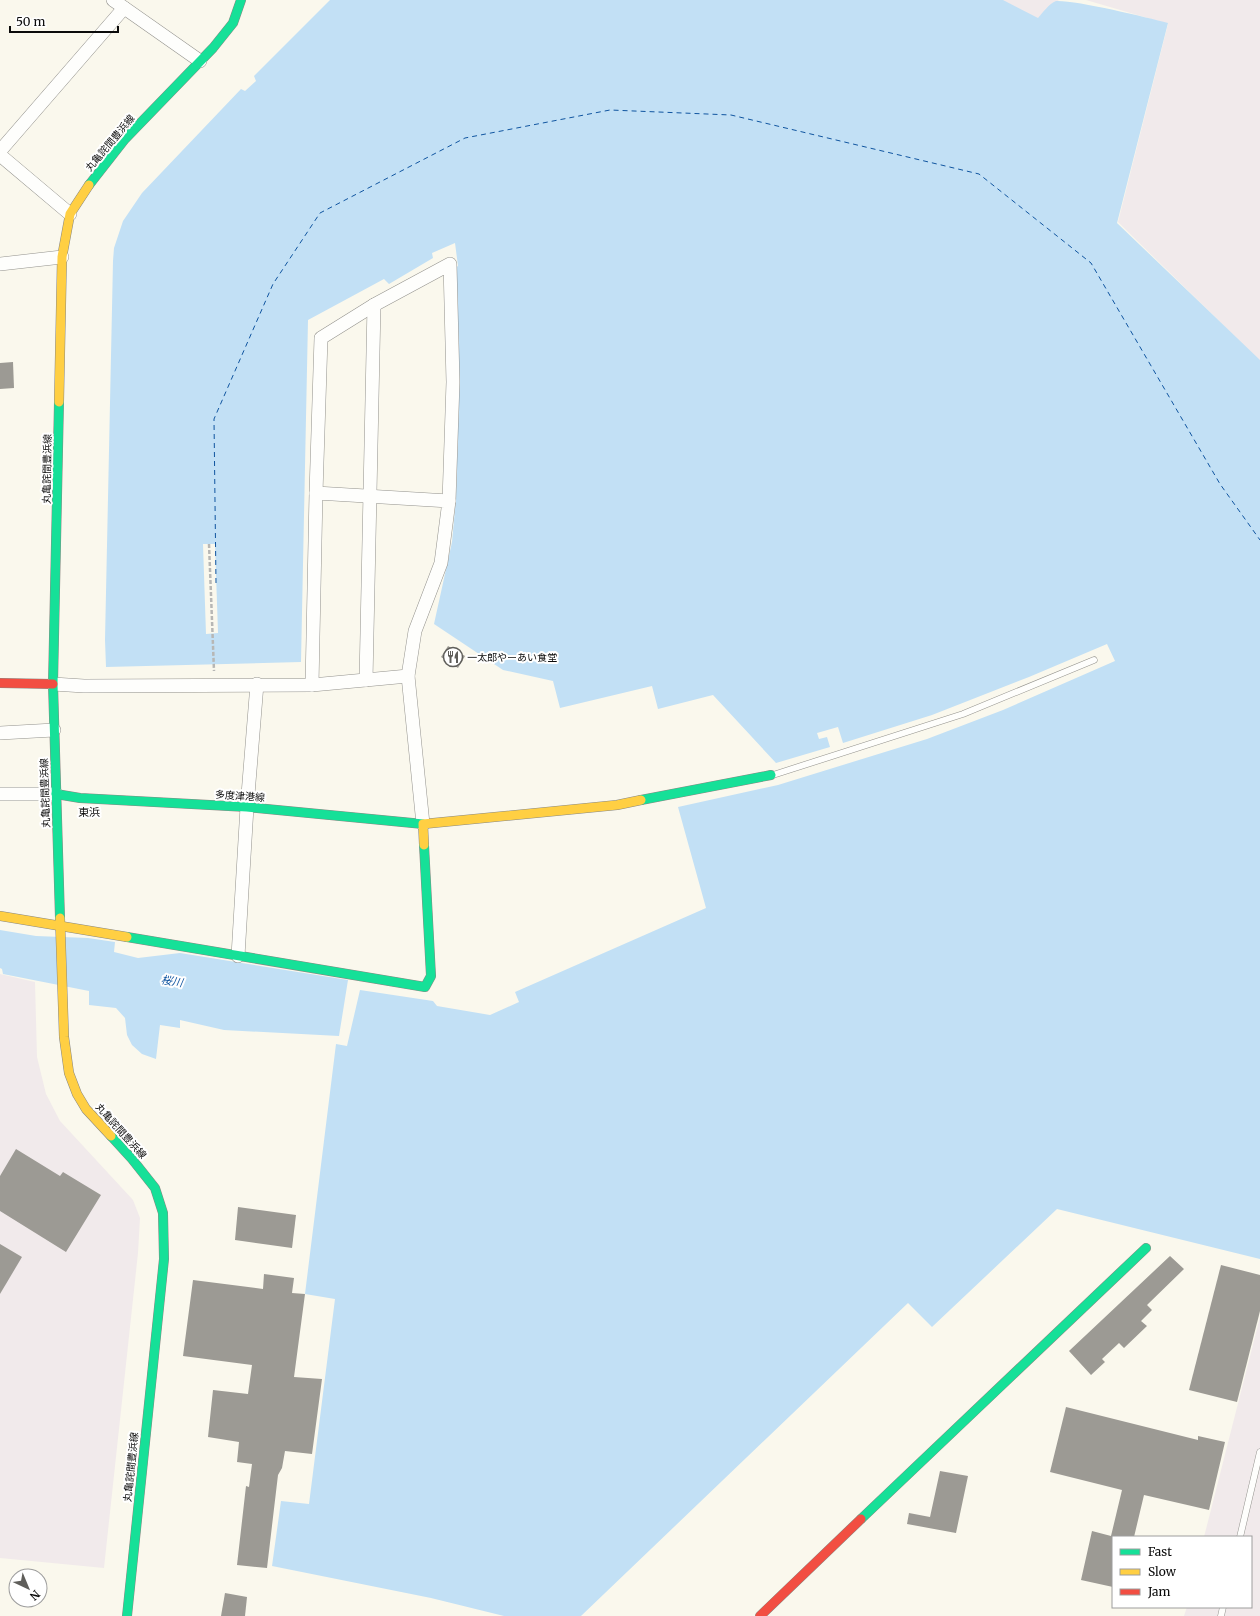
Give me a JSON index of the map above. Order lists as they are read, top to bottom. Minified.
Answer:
{"streets":{"main road":["丸亀詫間豊浜線","多度津港線"]},"crossings":[["丸亀詫間豊浜線","多度津港線"]],"districts":["東浜"],"water":["桜川"],"places":{"restaurant":["一太郎やーあい食堂"]},"legend":["Fast","Slow","Jam"],"scale_bar":"50 m","north":"bottom right"}
